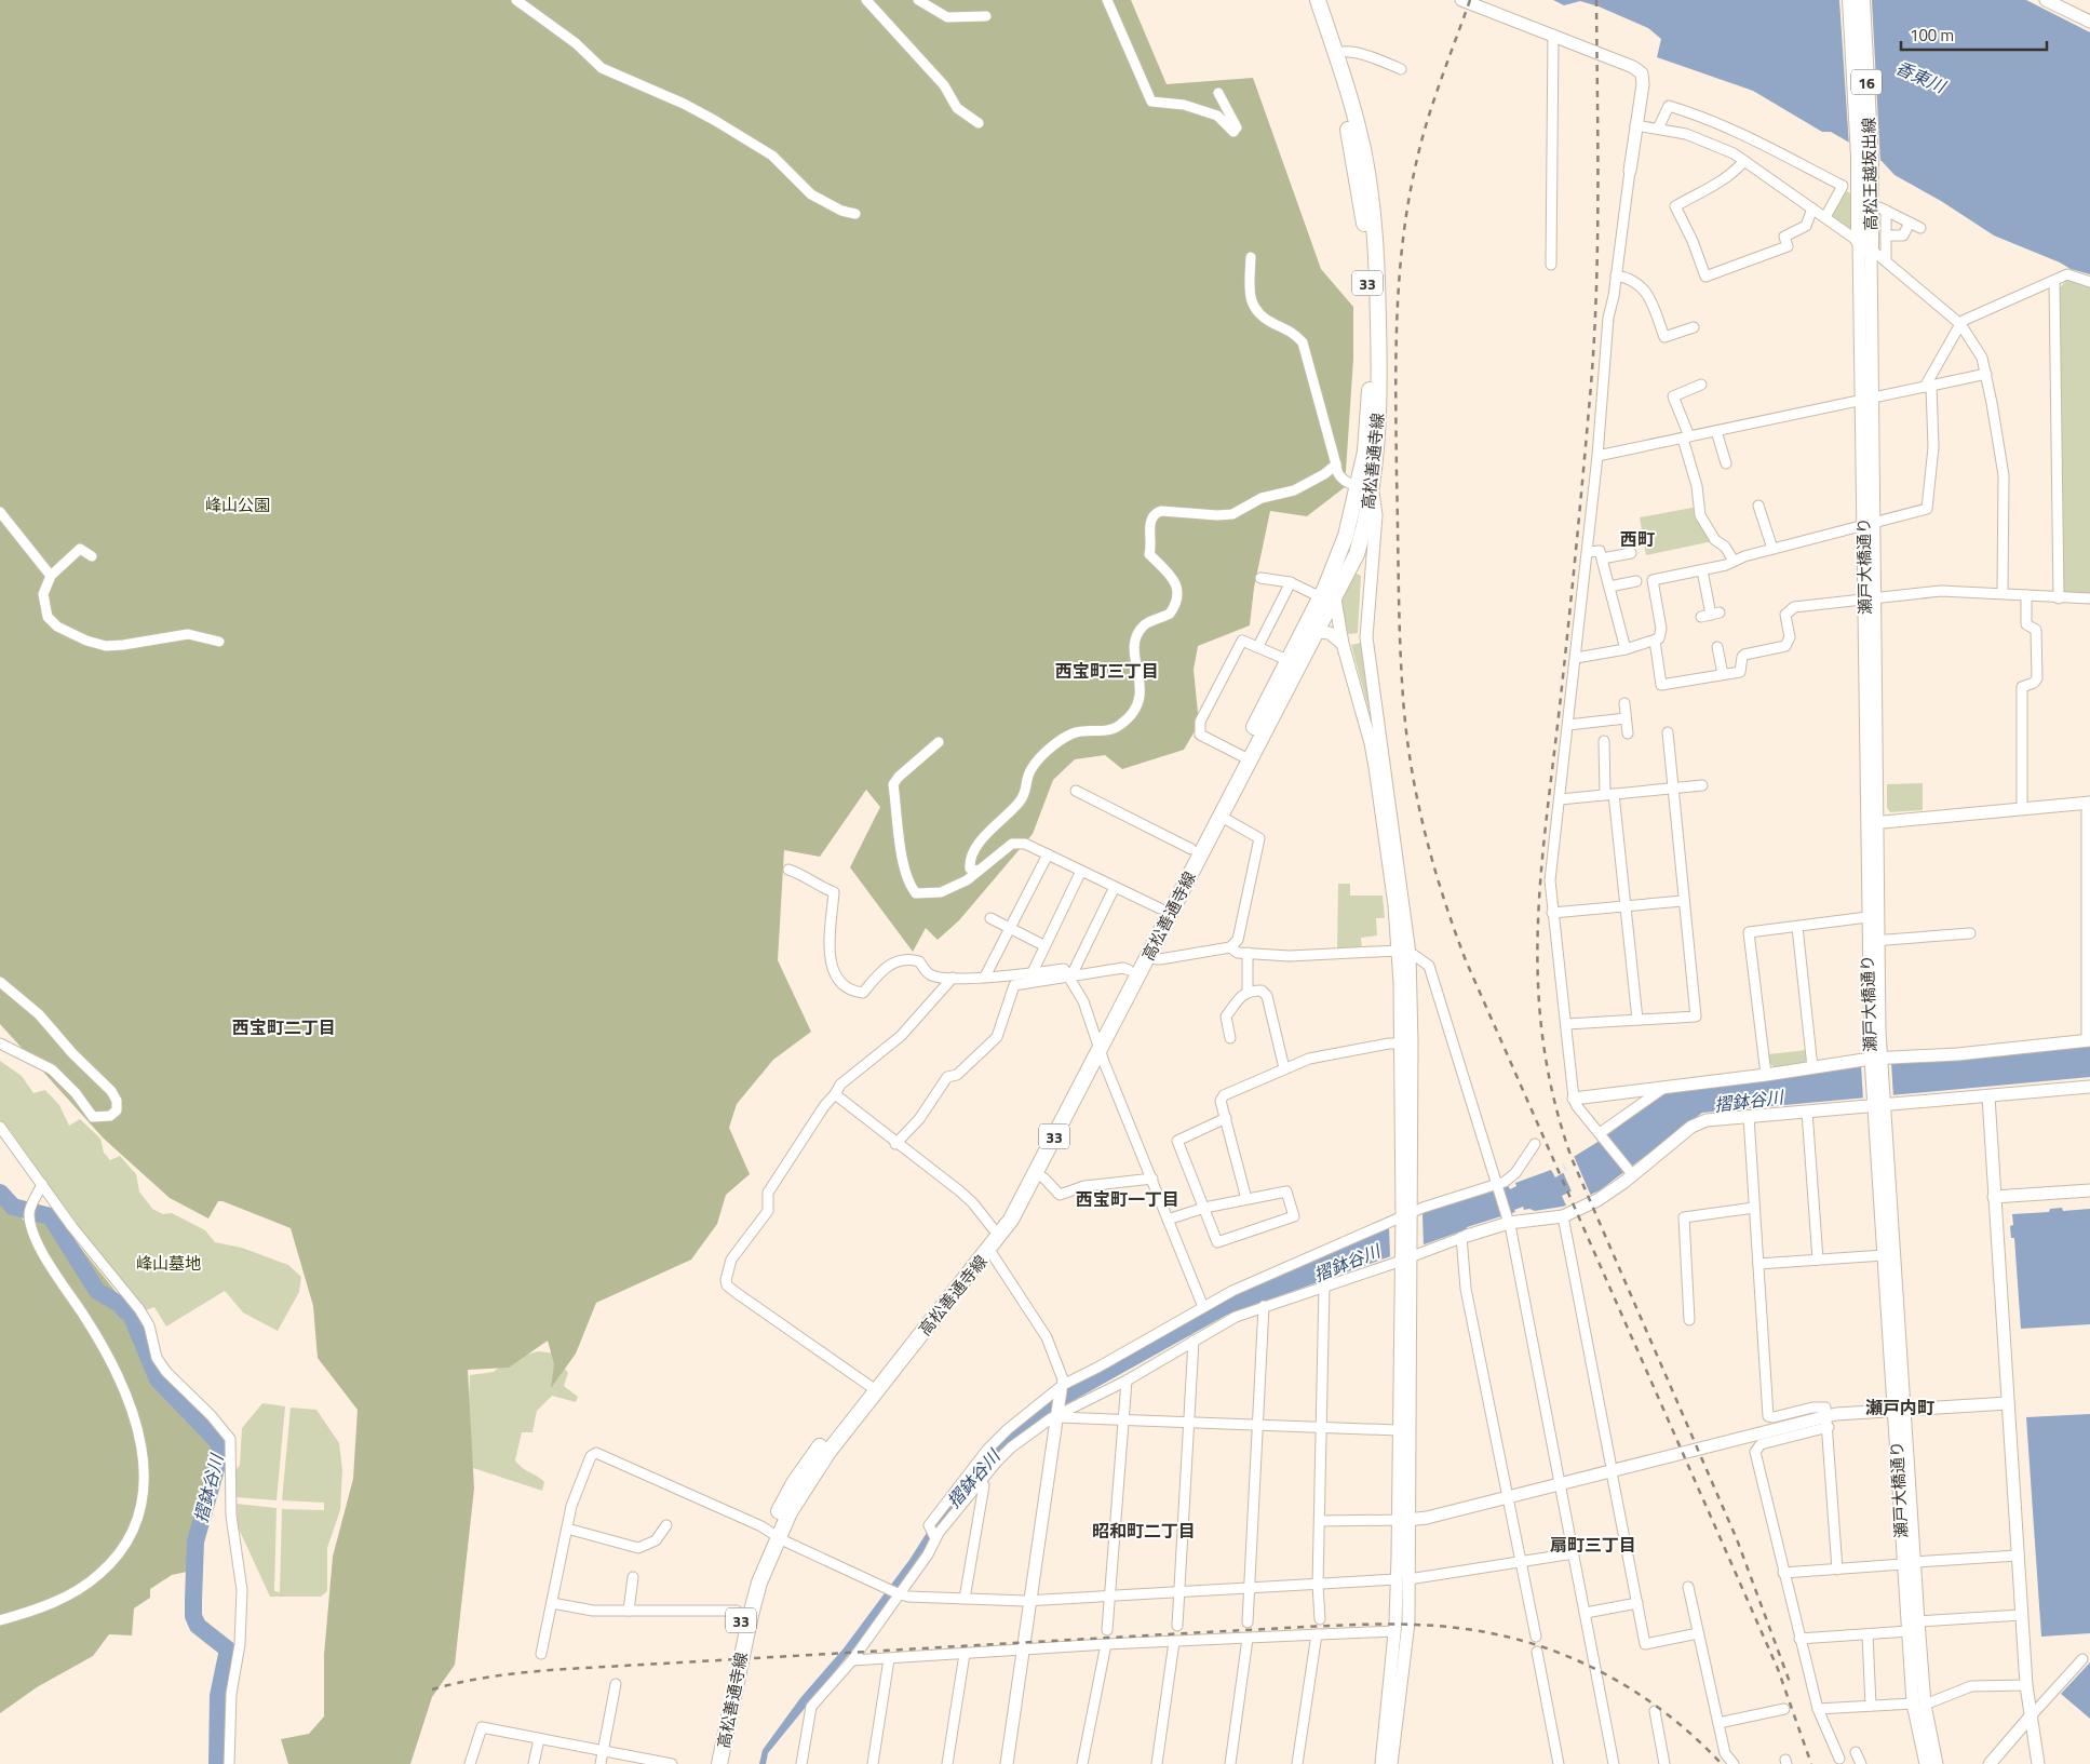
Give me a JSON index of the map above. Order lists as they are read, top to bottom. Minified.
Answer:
{"streets":{"main road":["16","高松王越坂出線","33","高松善通寺線"],"street":["瀬戸大橋通り"]},"crossings":[["高松王越坂出線","瀬戸大橋通り"]],"districts":["西町","西宝町三丁目","西宝町二丁目","西宝町一丁目","瀬戸内町","昭和町二丁目","扇町三丁目"],"water":["香東川","摺鉢谷川"],"parks":["峰山公園","峰山墓地"],"scale_bar":"100 m"}
